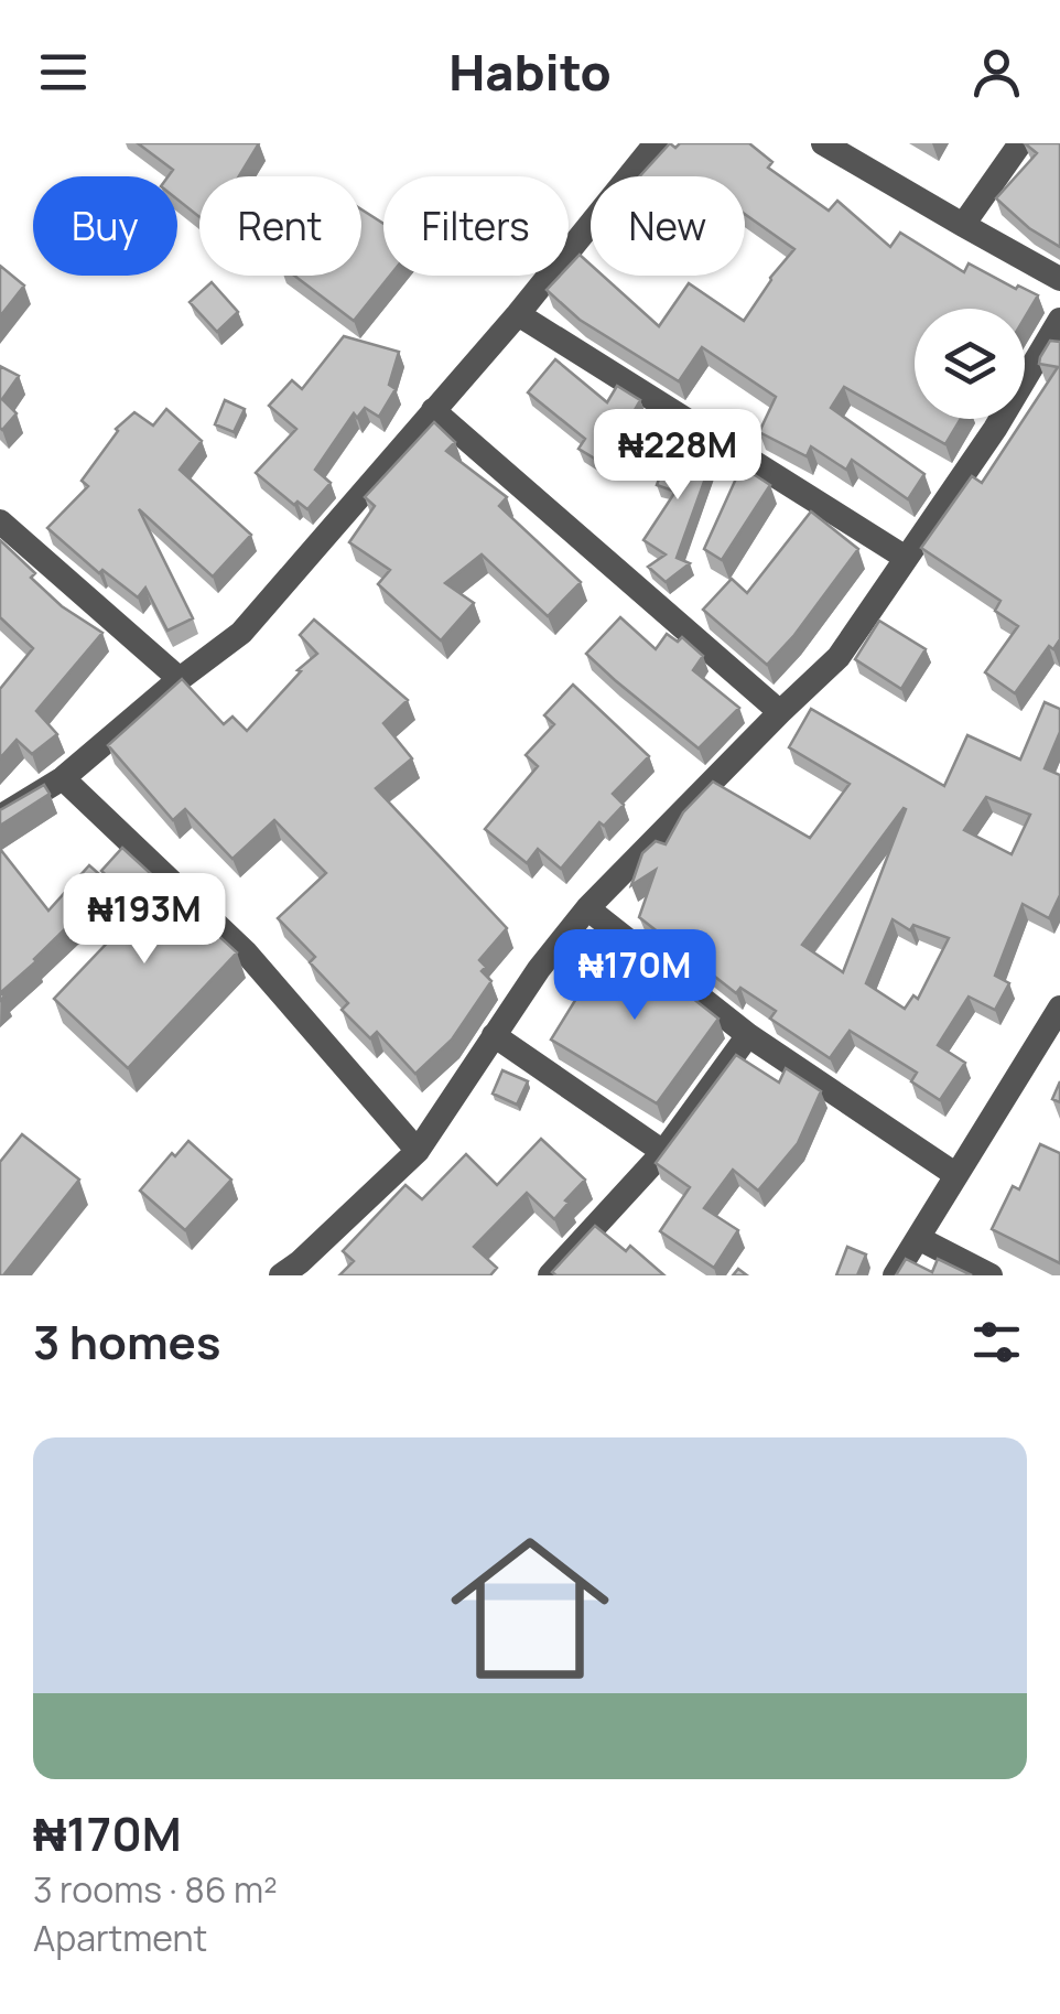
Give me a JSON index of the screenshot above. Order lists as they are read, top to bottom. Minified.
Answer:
{"page":{"header":"Habito","chip":["Buy","Rent","Filters","New"],"price":["₦228M","₦193M","₦170M"],"heading":"3 homes","list":[{"name":"₦170M","note":"3 rooms · 86 m² · Apartment"}]}}
